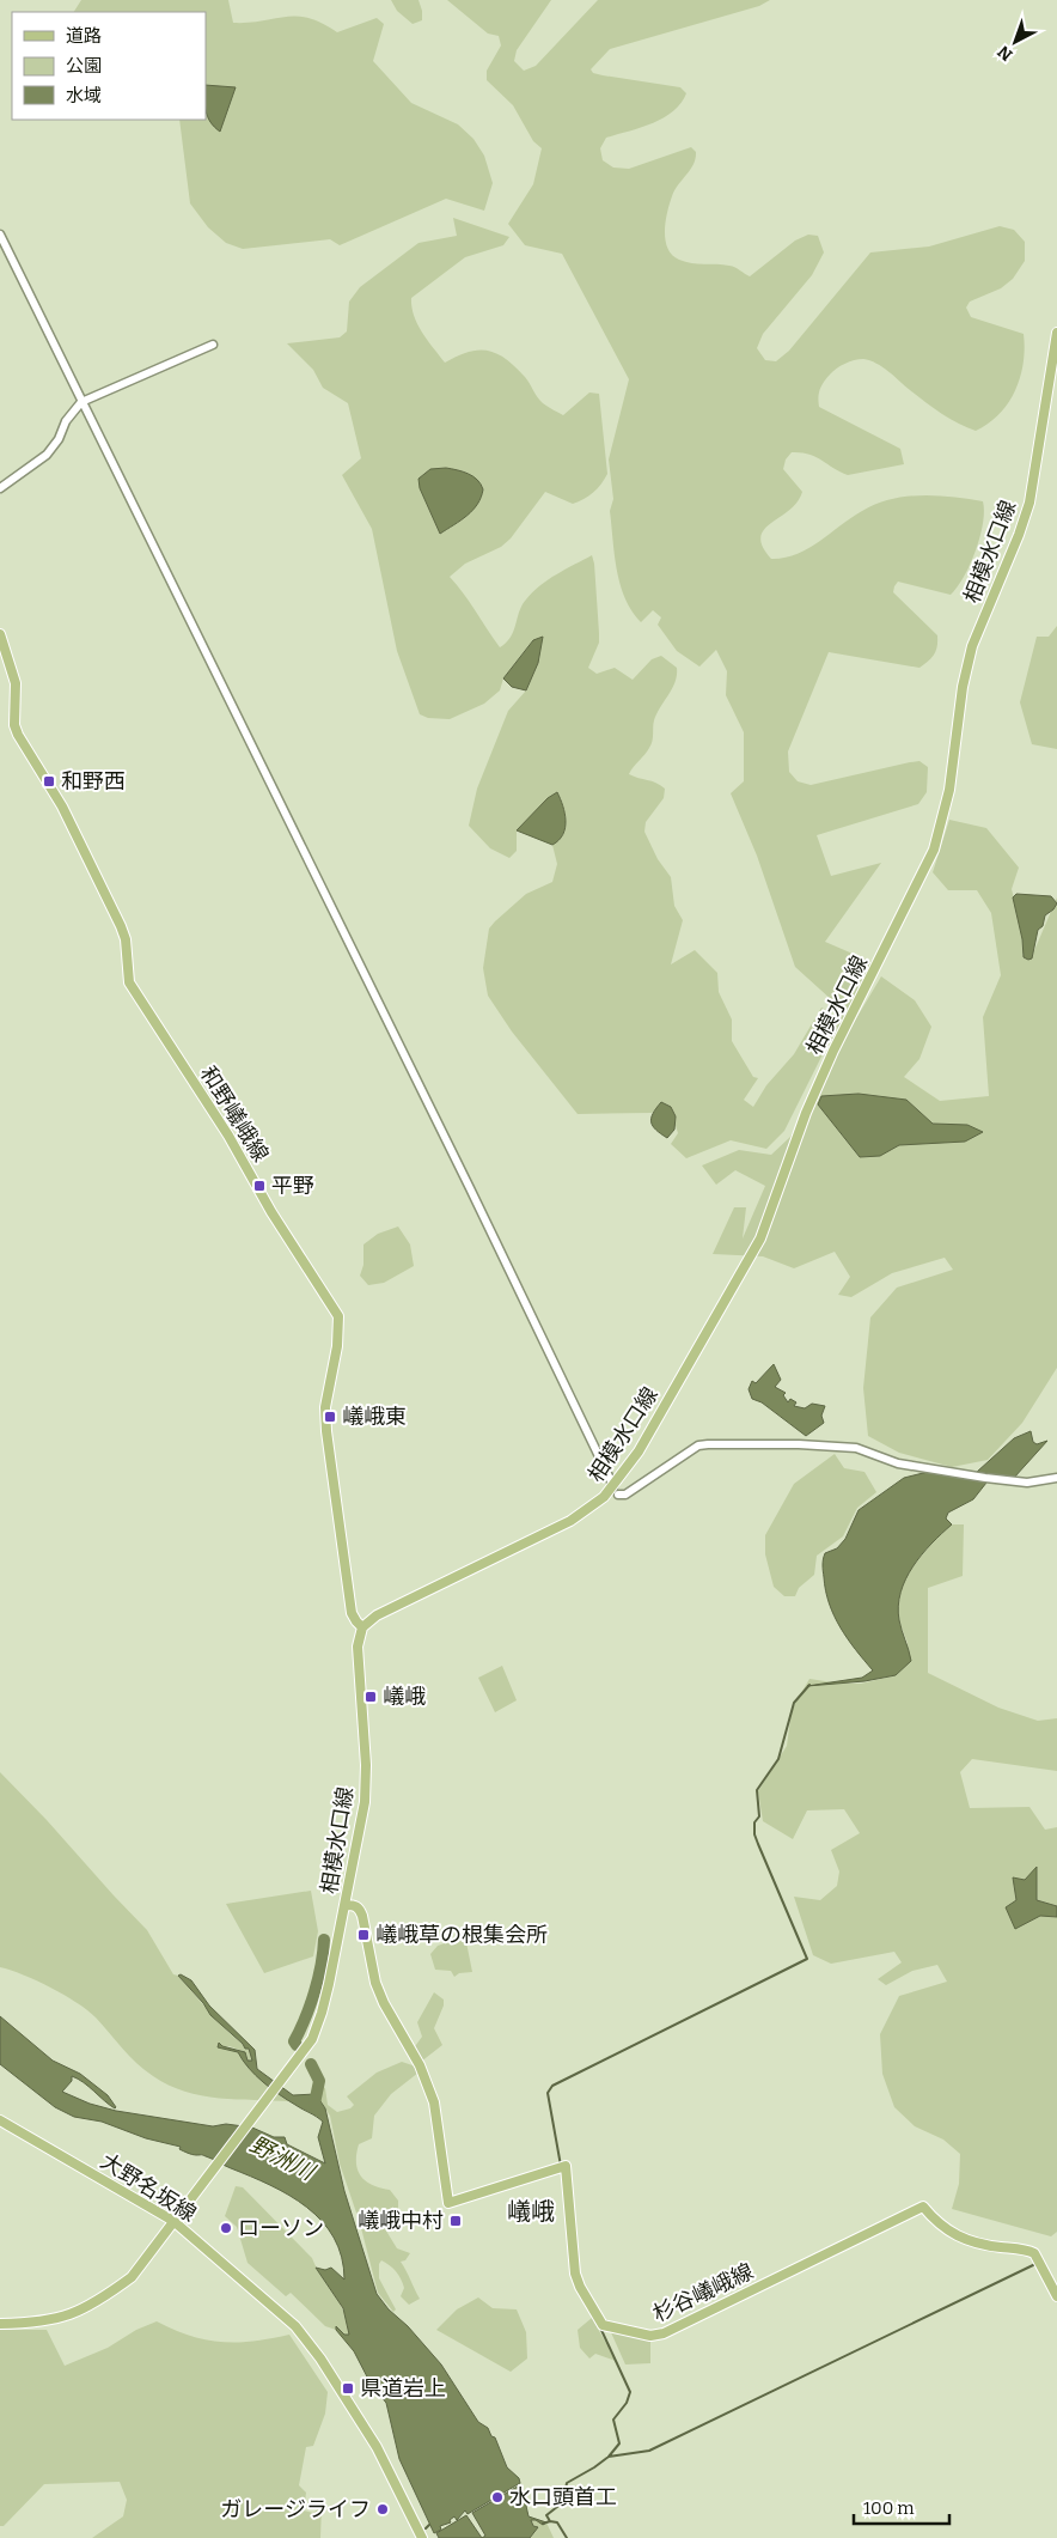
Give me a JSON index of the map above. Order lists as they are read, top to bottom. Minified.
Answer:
{"streets":{"main road":["相模水口線","和野嶬峨線","大野名坂線","杉谷嶬峨線"]},"crossings":[["相模水口線","和野嶬峨線"],["相模水口線","大野名坂線"],["相模水口線","杉谷嶬峨線"]],"districts":["嶬峨"],"water":["野洲川"],"places":{"transit":["和野西","平野","嶬峨東","嶬峨","嶬峨草の根集会所","嶬峨中村","県道岩上"],"other":["ローソン","水口頭首工","ガレージライフ"]},"legend":["道路","公園","水域"],"scale_bar":"100 m","north":"bottom left"}
